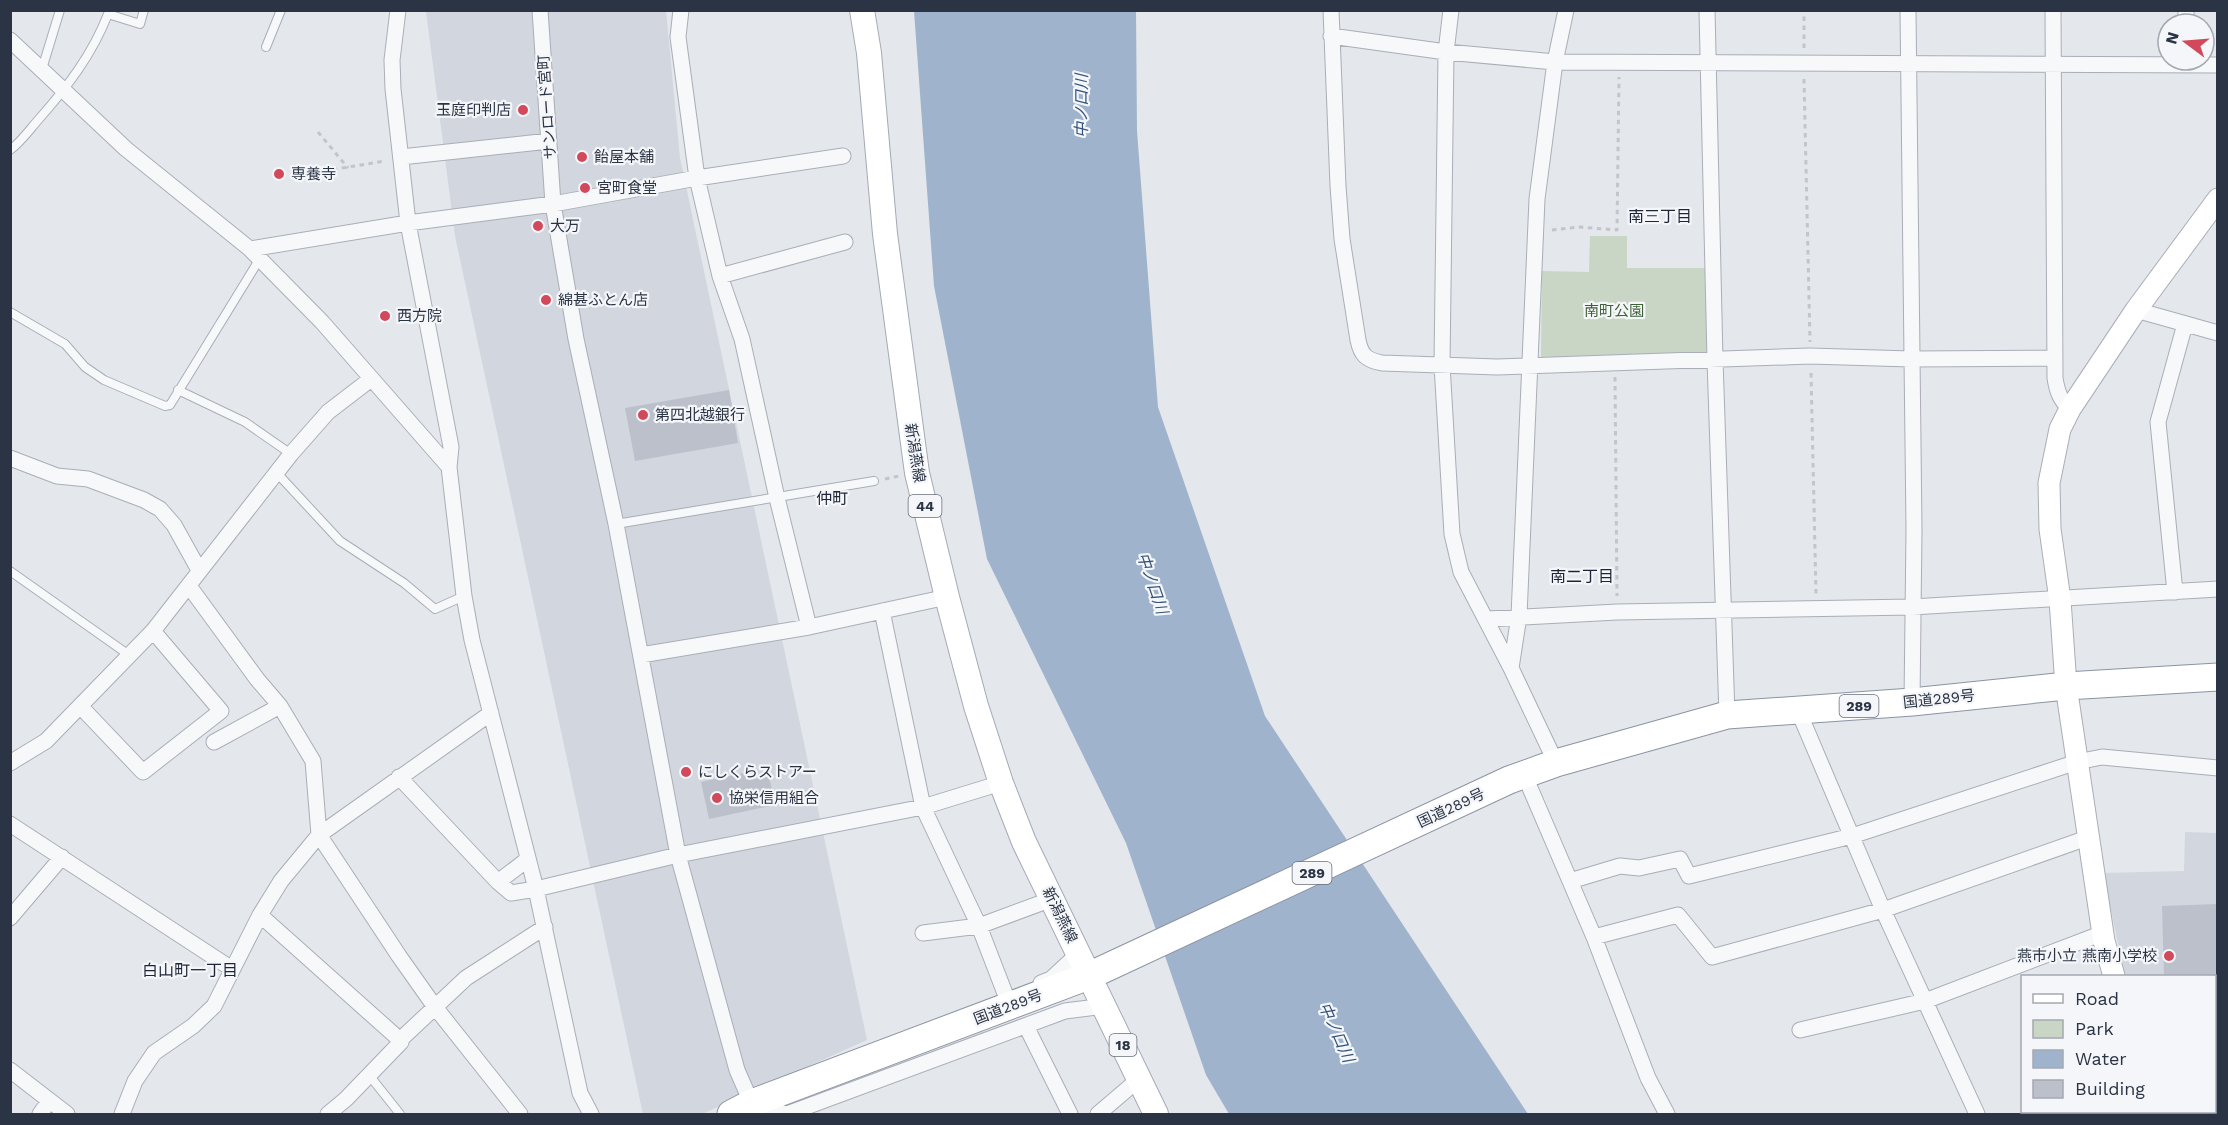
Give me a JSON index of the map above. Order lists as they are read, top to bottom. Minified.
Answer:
{"streets":{"highway":["国道289号","289"],"main road":["新潟燕線","44","18"],"street":["サンロード宮町"]},"crossings":[["サンロード宮町","国道289号"],["新潟燕線","国道289号"],["新潟燕線","18"],["国道289号","18"]],"districts":["南三丁目","仲町","南二丁目","白山町一丁目"],"water":["中ノ口川"],"parks":["南町公園"],"places":["玉庭印判店","飴屋本舗","専養寺","宮町食堂","大万","綿甚ふとん店","西方院","第四北越銀行","にしくらストアー","協栄信用組合","燕市小立 燕南小学校"],"legend":["Road","Park","Water","Building"],"north":"left"}
